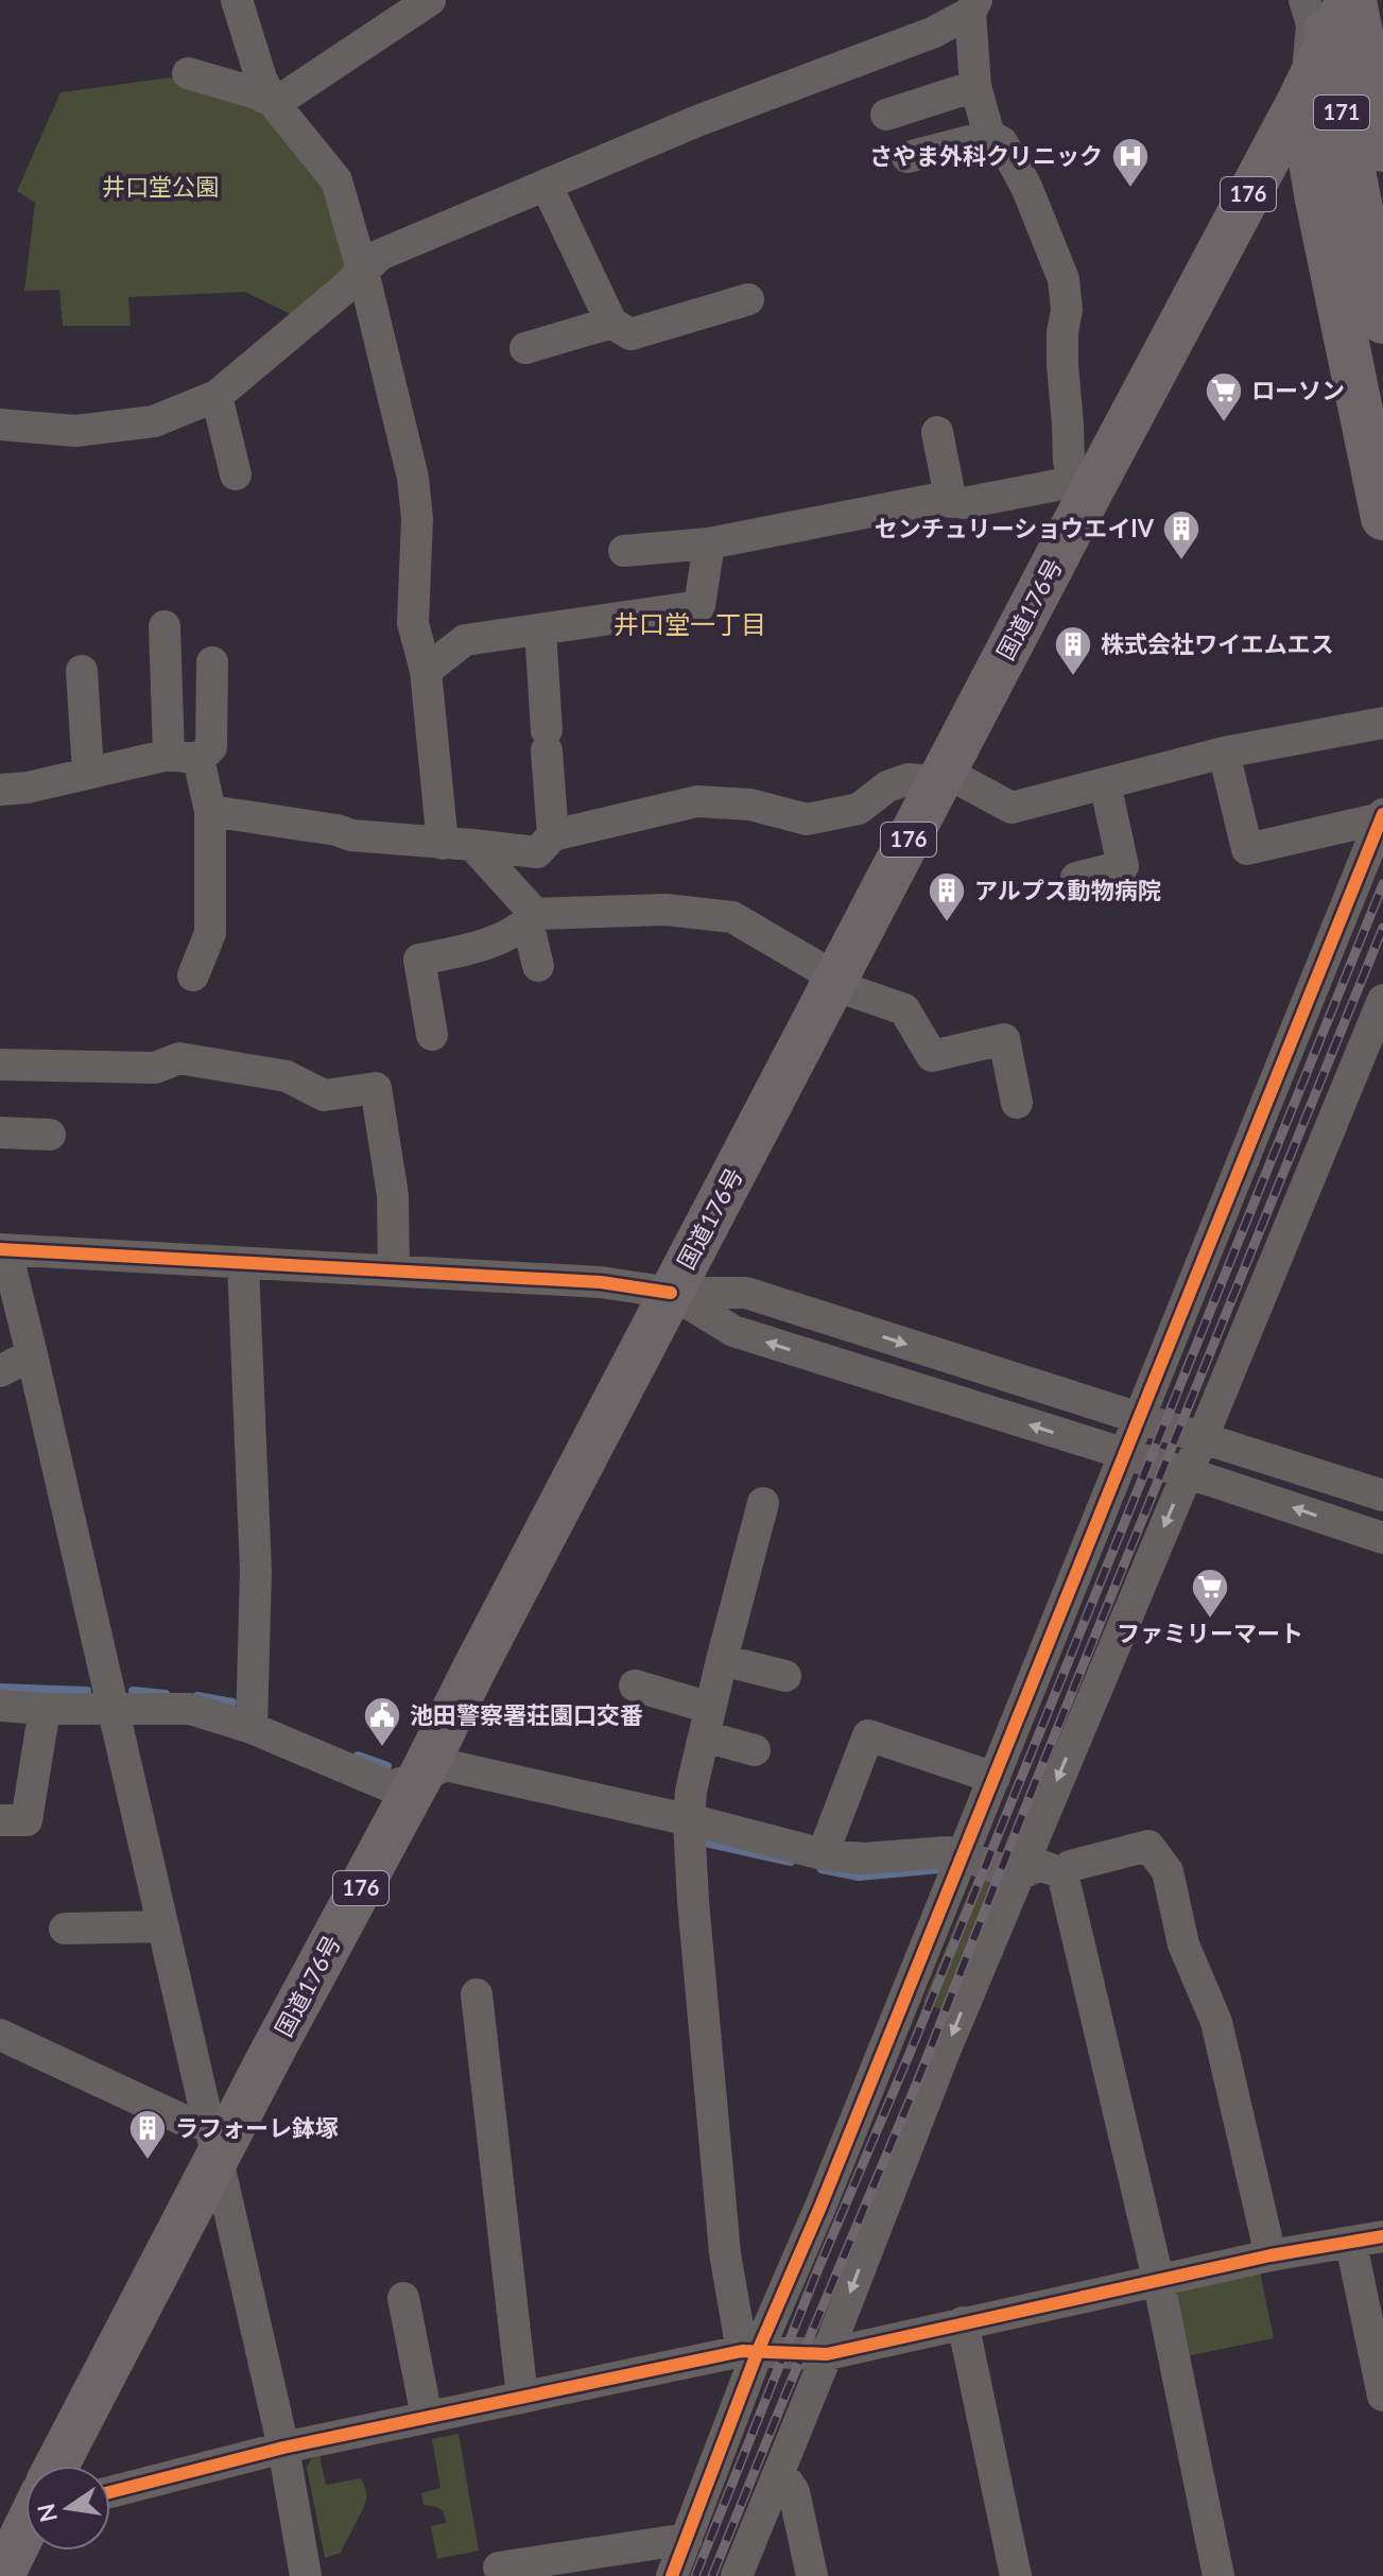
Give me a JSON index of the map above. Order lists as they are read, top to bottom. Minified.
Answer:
{"streets":{"highway":["171","176","国道176号"]},"crossings":[["171","国道176号"]],"districts":["井口堂一丁目"],"parks":["井口堂公園"],"places":{"hospital":["さやま外科クリニック"],"supermarket":["ローソン","ファミリーマート"],"building":["センチュリーショウエイIV","株式会社ワイエムエス","アルプス動物病院","ラフォーレ鉢塚"],"public building":["池田警察署荘園口交番"]},"north":"left"}
